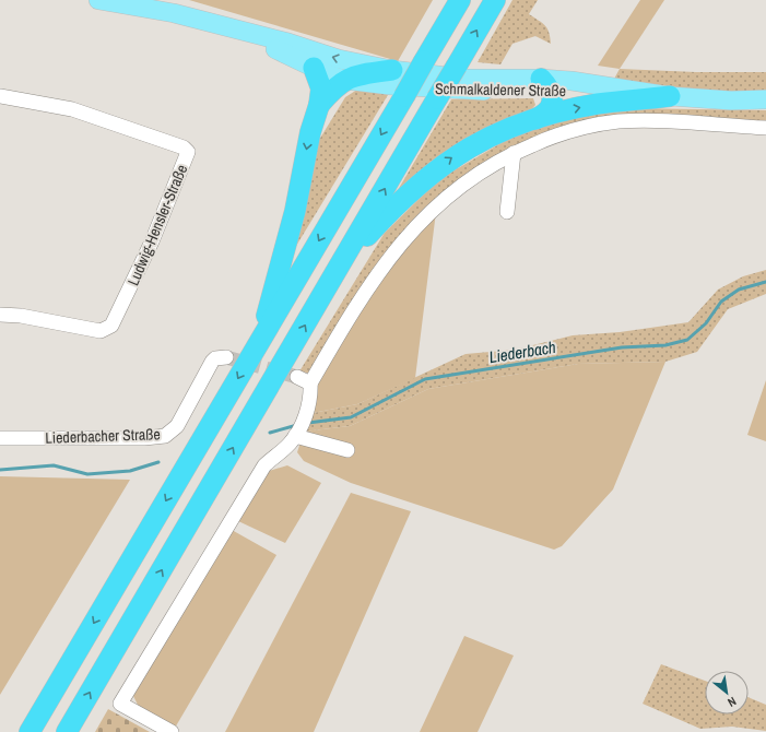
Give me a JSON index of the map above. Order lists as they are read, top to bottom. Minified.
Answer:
{"streets":{"main road":["Schmalkaldener Straße"],"street":["Ludwig-Hensler-Straße","Liederbacher Straße"]},"water":["Liederbach"],"north":"bottom right"}
